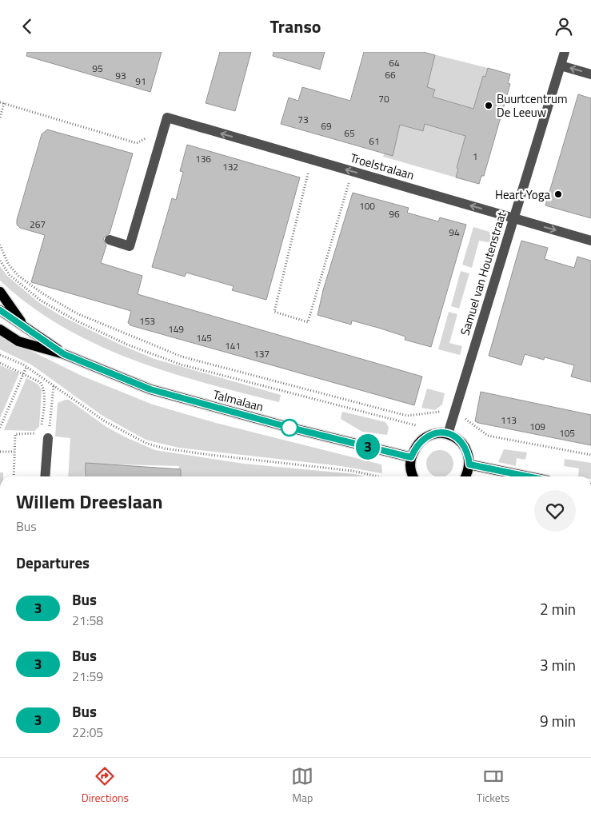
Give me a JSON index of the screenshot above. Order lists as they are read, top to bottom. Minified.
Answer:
{"streets":{"main road":["Talmalaan"],"street":["Troelstralaan","Samuel van Houtenstraat"]},"crossings":[["Troelstralaan","Samuel van Houtenstraat"]],"places":["Buurtcentrum De Leeuw","Heart Yoga"],"lines":["bus line 3"],"house_numbers":["64","95","66","93","91","70","73","69","65","61","1","136","132","100","96","267","94","153","149","145","141","137","113","109","105"],"page":{"header":"Transo","on_map":"3","heading":[["Willem Dreeslaan","Bus"],"Departures"],"list":[{"mark":"3","name":"Bus","note":"21:58","value":"2 min"},{"mark":"3","name":"Bus","note":"21:59","value":"3 min"},{"mark":"3","name":"Bus","note":"22:05","value":"9 min"}],"tabs":["Directions","Map","Tickets"]}}
